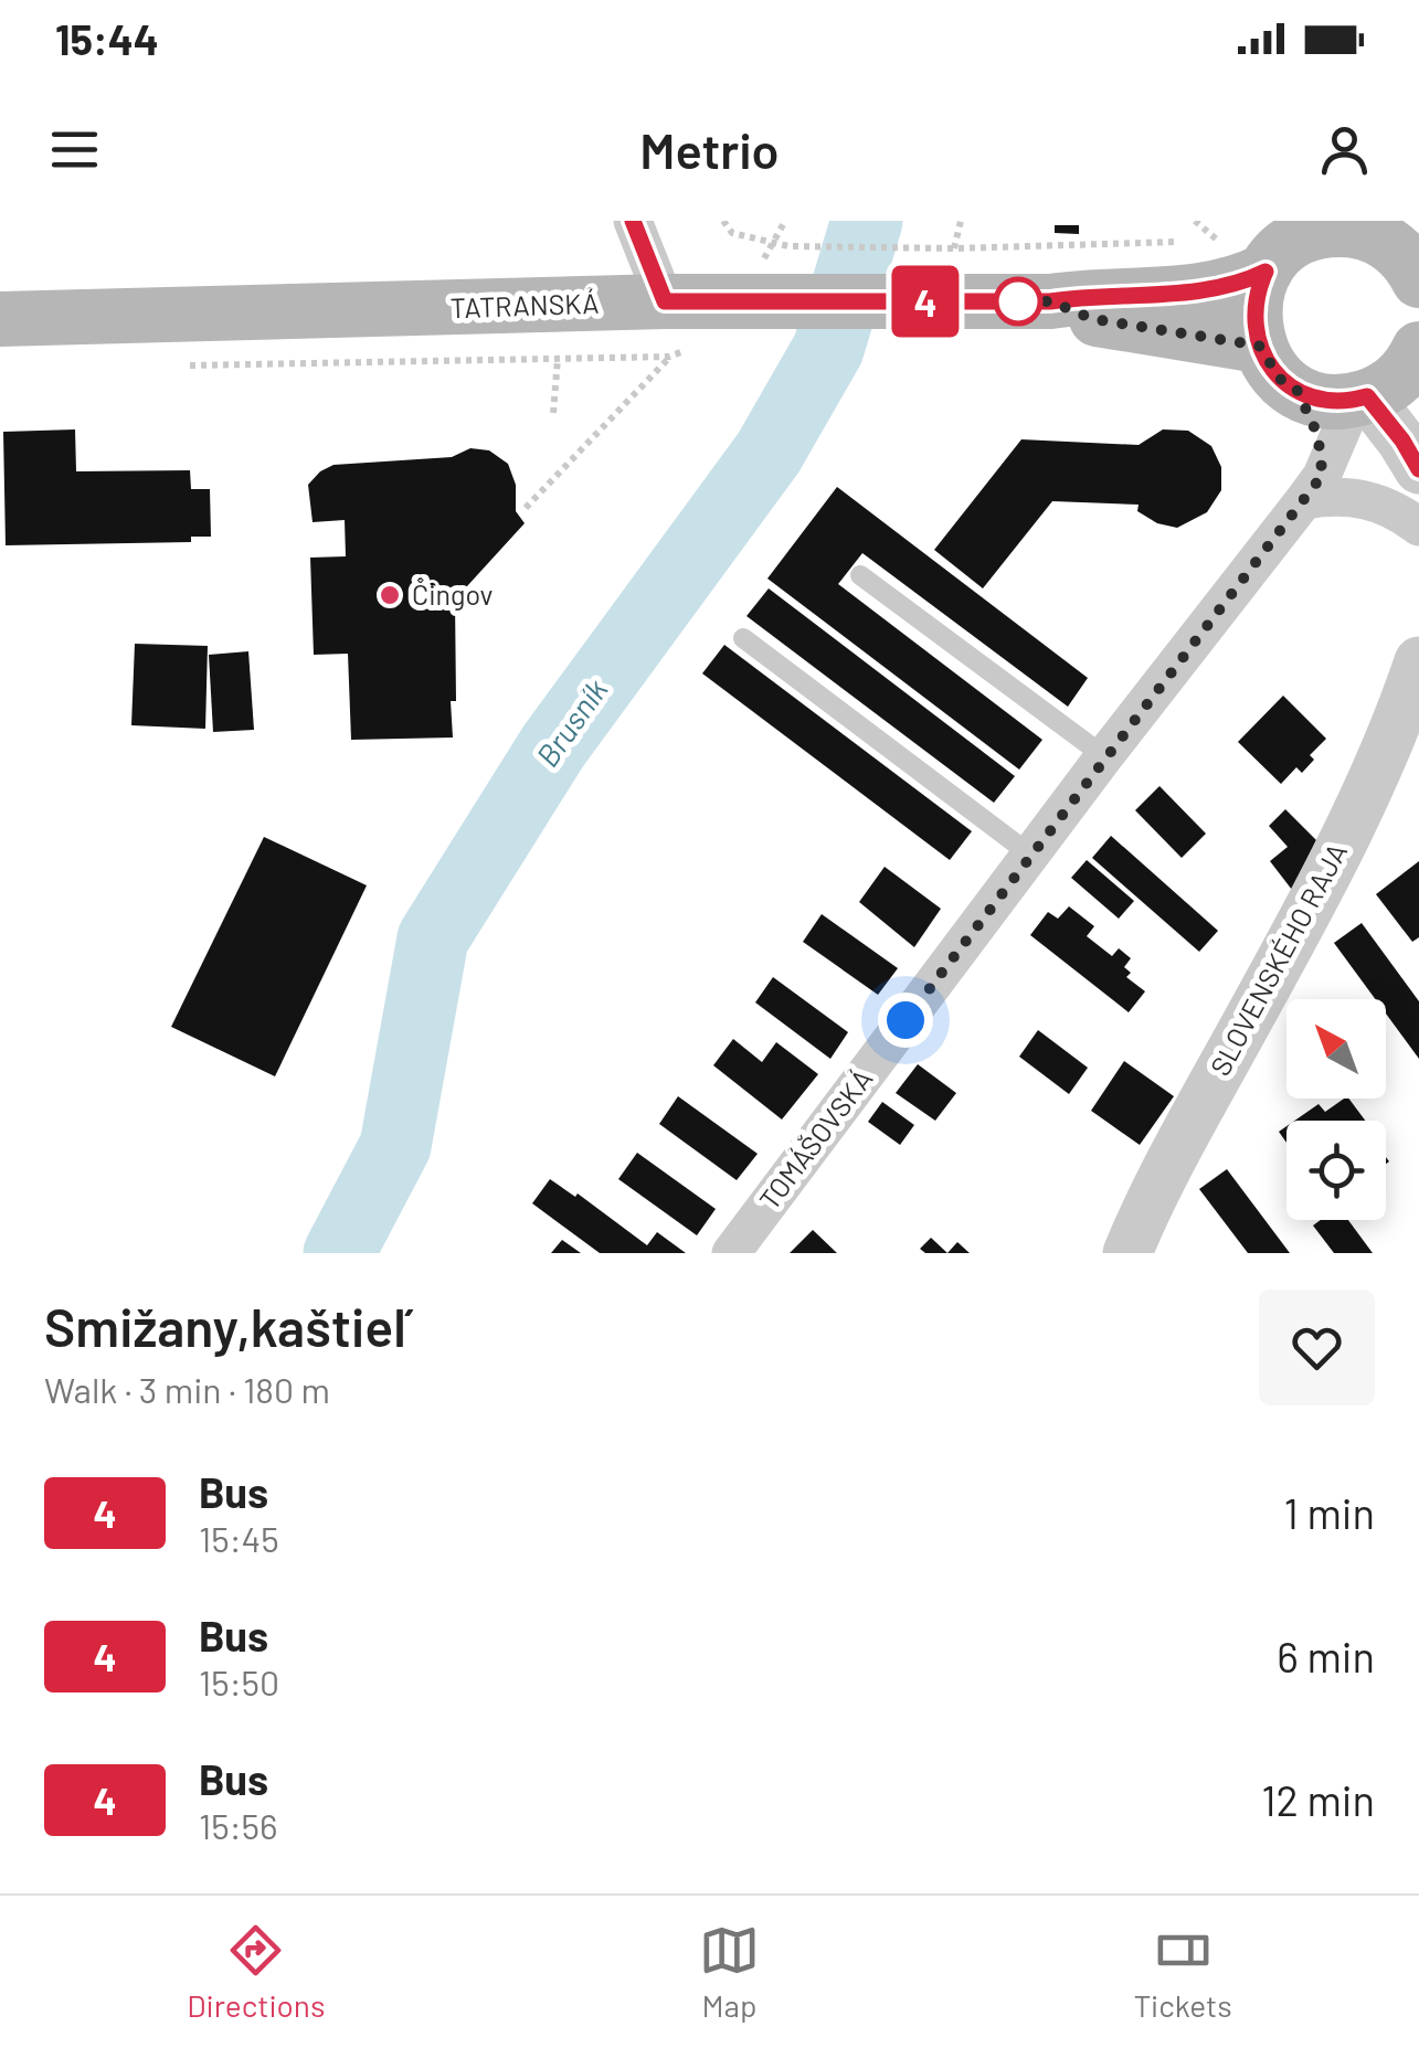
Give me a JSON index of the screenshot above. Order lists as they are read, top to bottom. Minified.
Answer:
{"streets":{"main road":["TATRANSKÁ"],"street":["SLOVENSKÉHO RAJA","TOMÁŠOVSKÁ"]},"water":["Brusník"],"places":["Čingov"],"lines":["bus line 4"],"north":"top left","page":{"status":"15:44","header":"Metrio","on_map":"4","heading":["Smižany,kaštieľ","Walk · 3 min · 180 m"],"list":[{"mark":"4","name":"Bus","note":"15:45","value":"1 min"},{"mark":"4","name":"Bus","note":"15:50","value":"6 min"},{"mark":"4","name":"Bus","note":"15:56","value":"12 min"}],"tabs":["Directions","Map","Tickets"]}}
